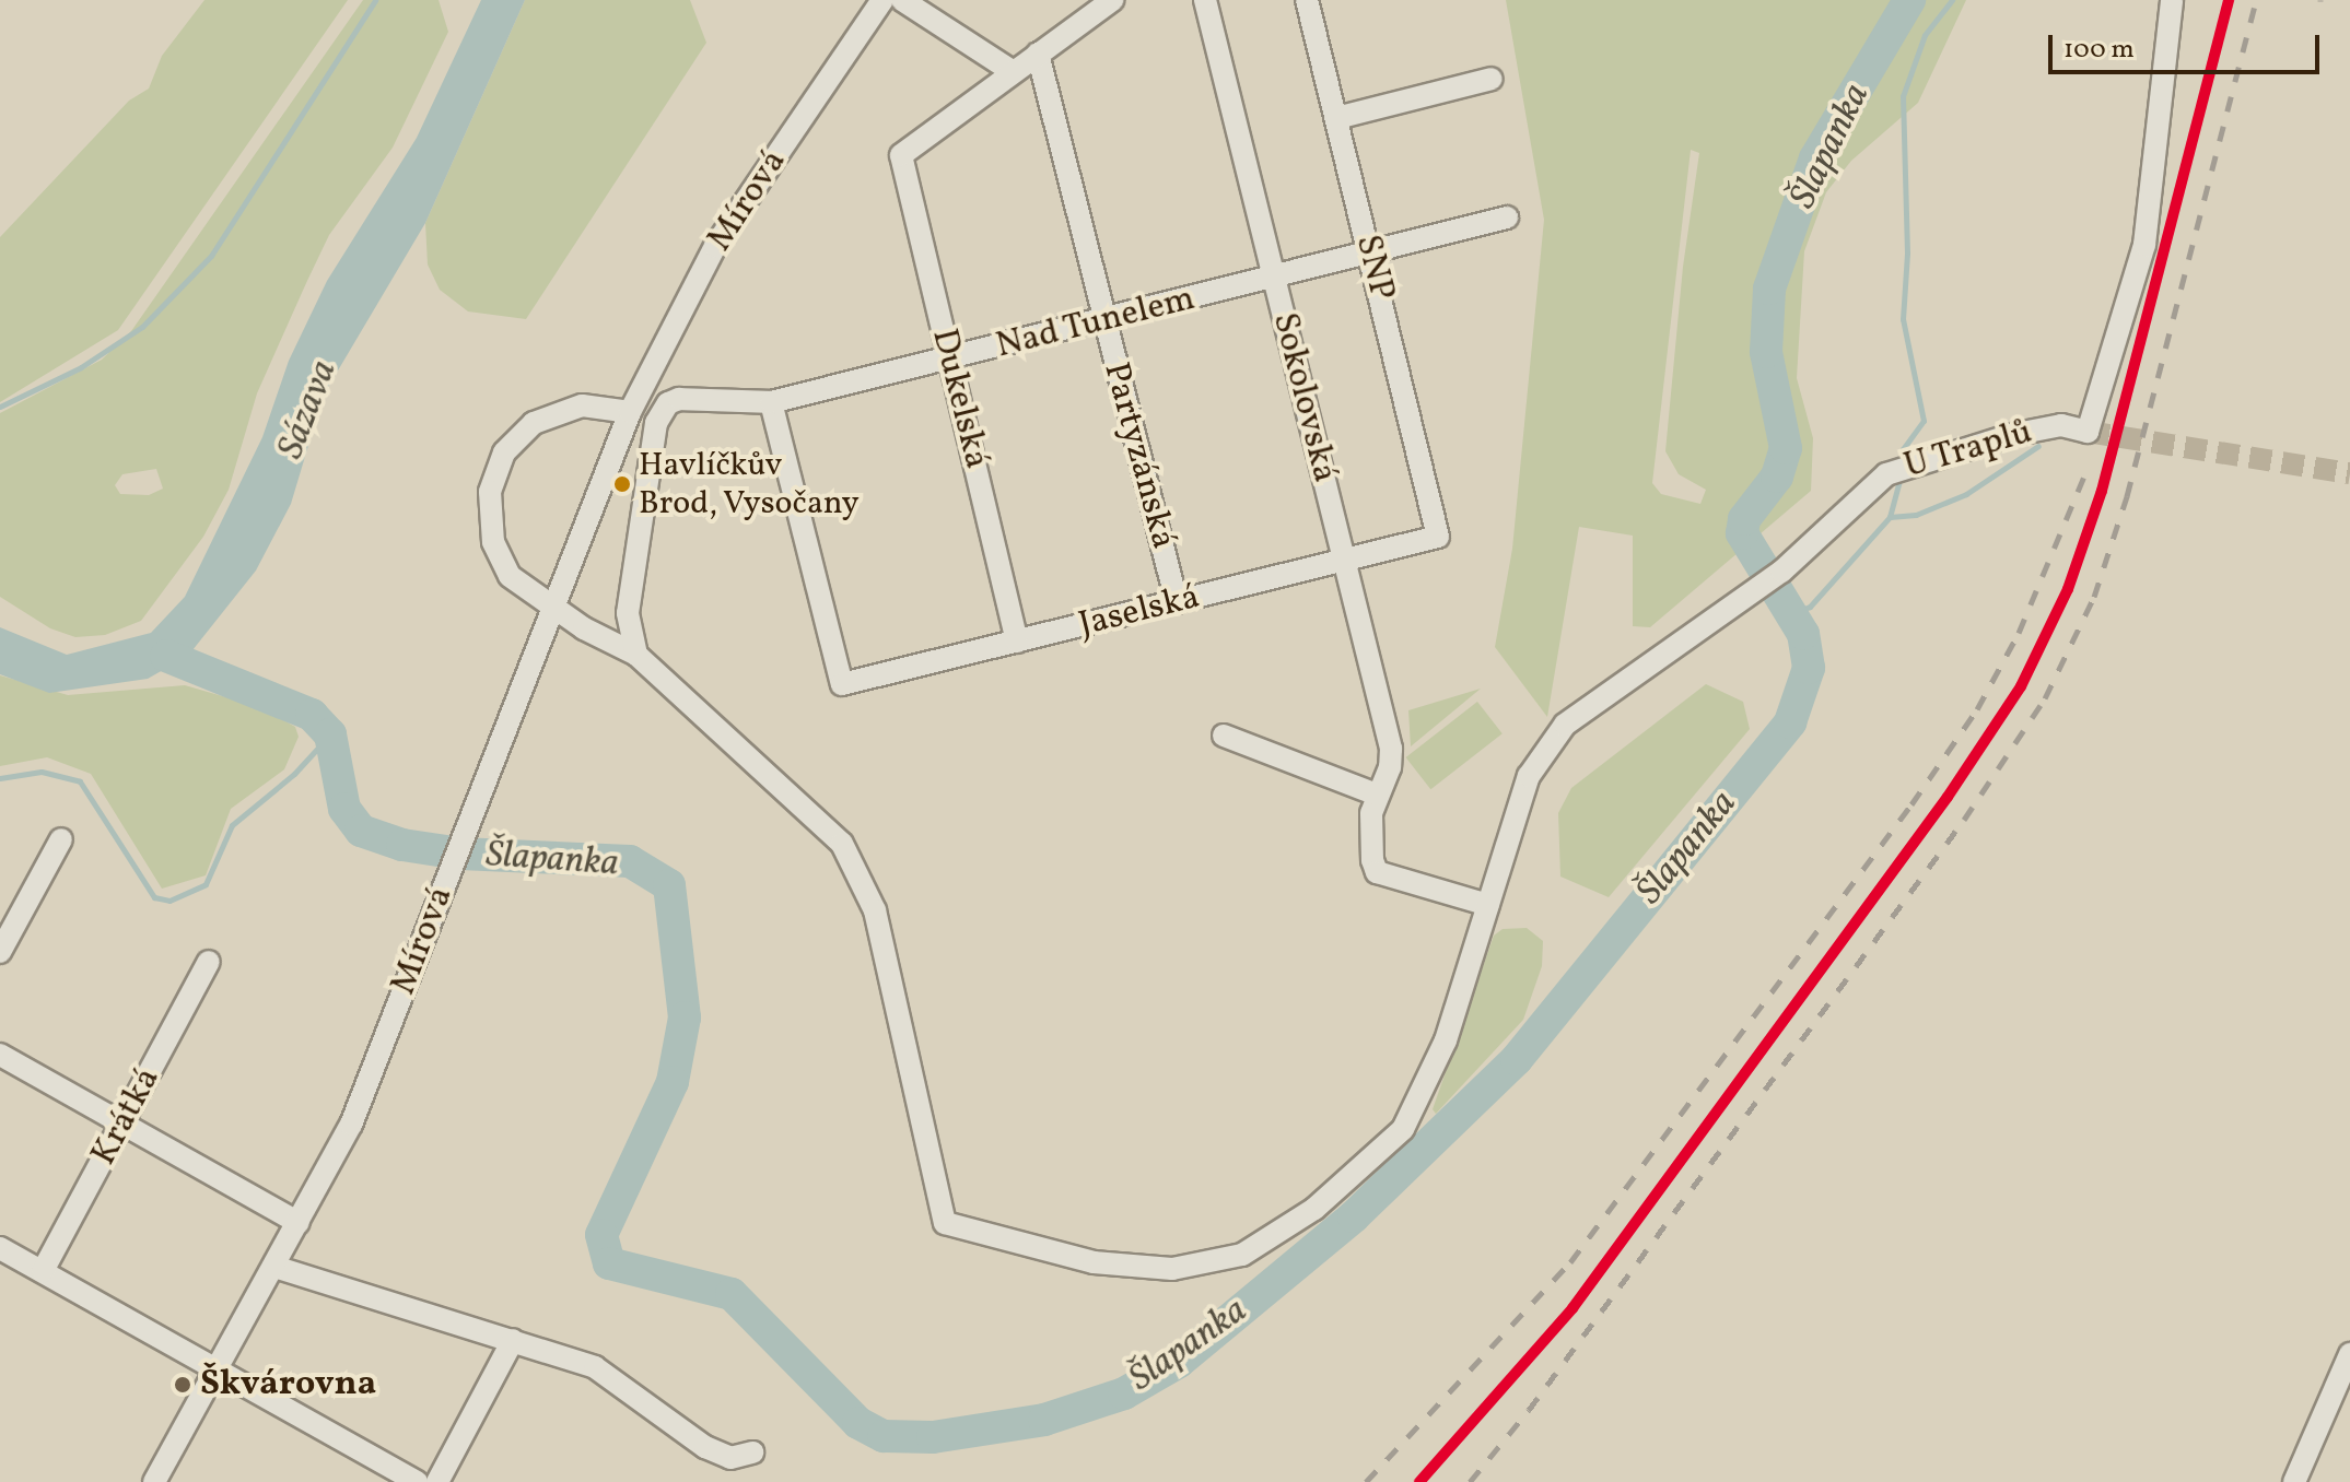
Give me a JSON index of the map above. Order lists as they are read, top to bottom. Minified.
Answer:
{"streets":{"street":["Mírová","SNP","Nad Tunelem","Sokolovská","Dukelská","U Traplů","Partyzánská","Jaselská","Krátká"]},"crossings":[["SNP","Nad Tunelem"],["SNP","Jaselská"],["Nad Tunelem","Sokolovská"],["Nad Tunelem","Dukelská"],["Nad Tunelem","U Traplů"],["Nad Tunelem","Partyzánská"],["Nad Tunelem","Jaselská"],["Sokolovská","U Traplů"],["Sokolovská","Jaselská"],["Dukelská","Jaselská"],["Partyzánská","Jaselská"]],"water":["Šlapanka","Sázava"],"places":["Havlíčkův Brod, Vysočany","Škvárovna"],"scale_bar":"100 m"}
